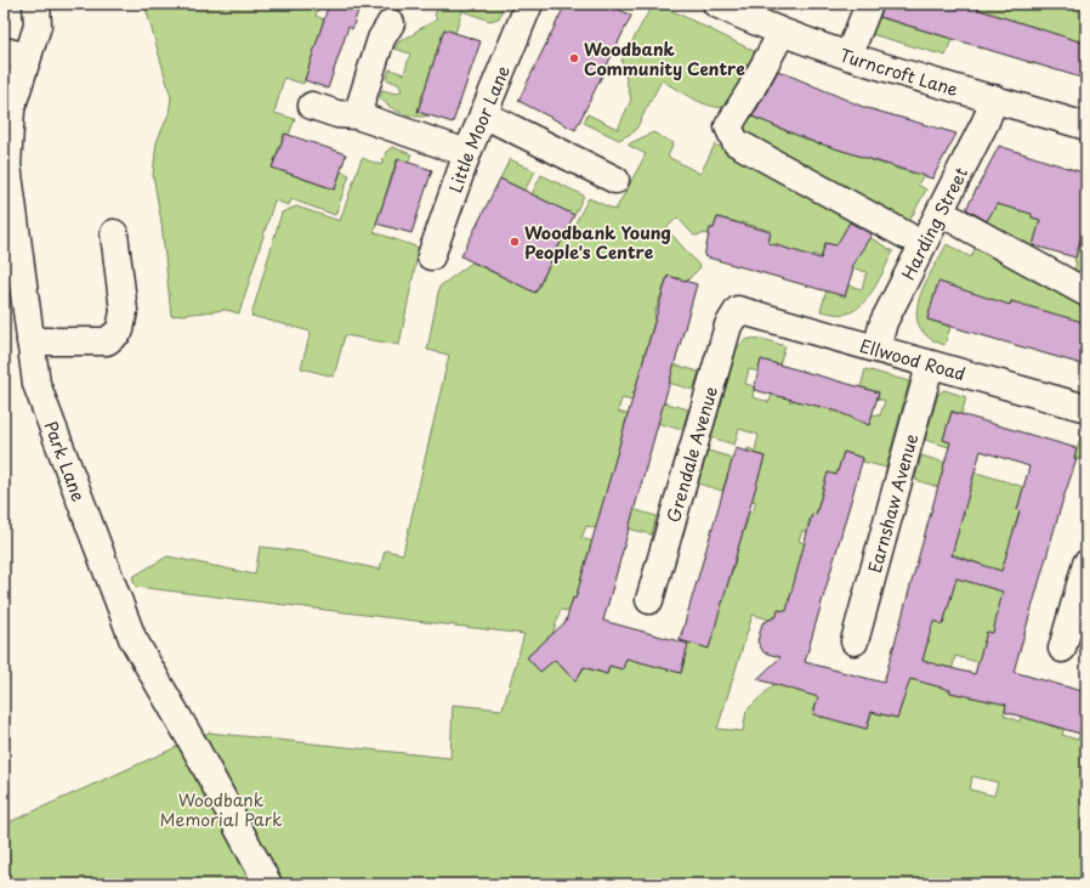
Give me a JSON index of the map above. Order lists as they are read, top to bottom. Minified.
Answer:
{"streets":{"street":["Turncroft Lane","Little Moor Lane","Harding Street","Ellwood Road","Grendale Avenue","Park Lane","Earnshaw Avenue"]},"crossings":[["Turncroft Lane","Harding Street"],["Harding Street","Ellwood Road"],["Ellwood Road","Grendale Avenue"],["Ellwood Road","Earnshaw Avenue"]],"parks":["Woodbank Memorial Park"],"places":["Woodbank Community Centre","Woodbank Young People's Centre"]}
